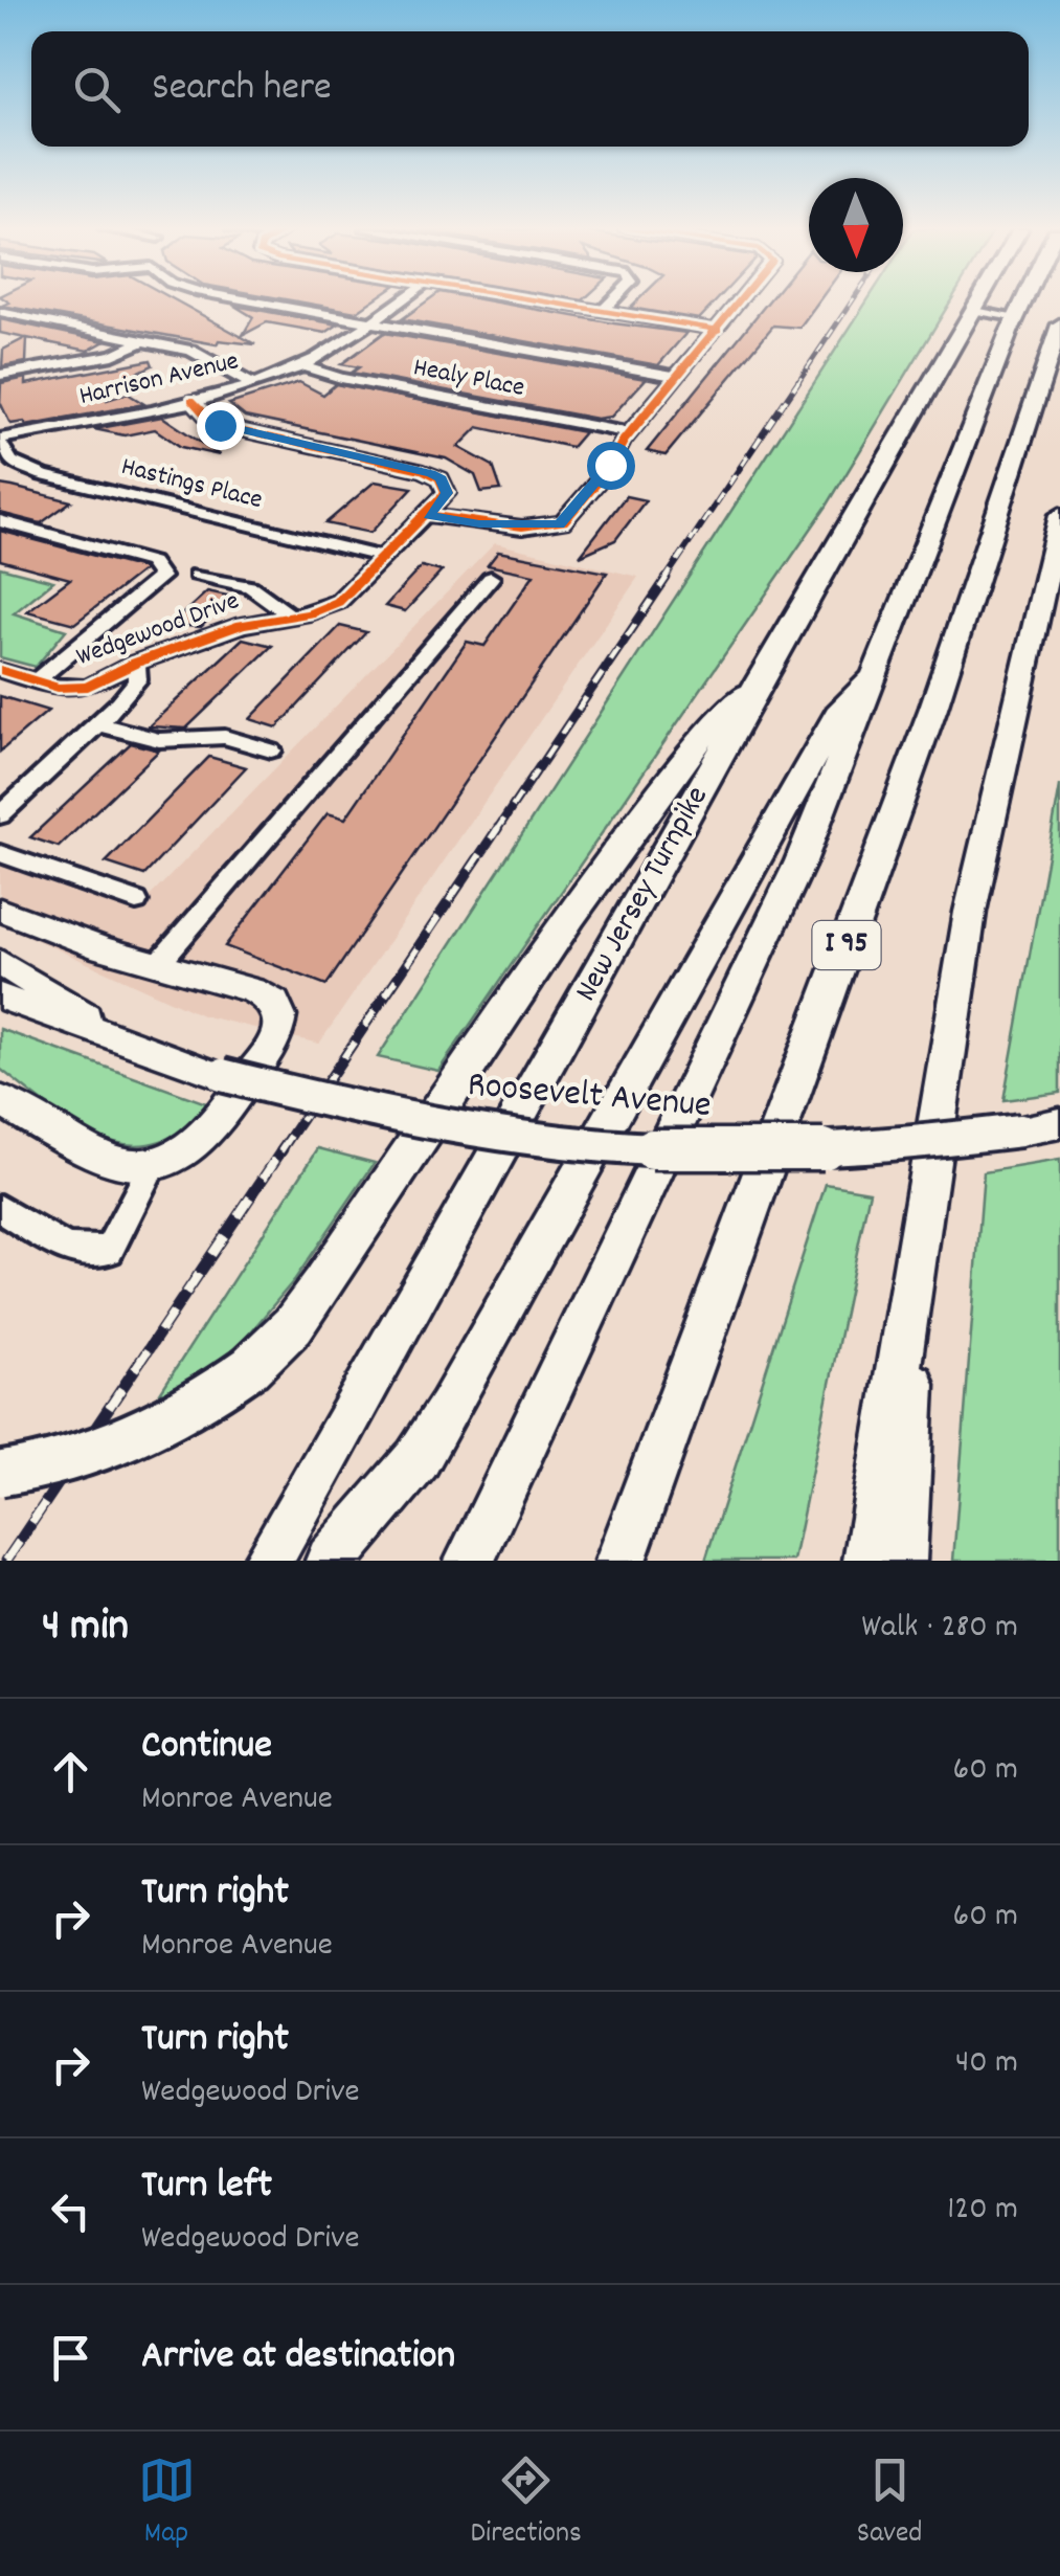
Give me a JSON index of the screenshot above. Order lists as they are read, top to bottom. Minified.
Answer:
{"streets":{"highway":["New Jersey Turnpike","I 95"],"main road":["Roosevelt Avenue"],"street":["Healy Place","Harrison Avenue","Hastings Place","Wedgewood Drive"]},"crossings":[["Healy Place","Harrison Avenue"],["Harrison Avenue","Hastings Place"],["Hastings Place","Wedgewood Drive"]],"north":"bottom","page":{"search":"Search here","heading":["4 min","Walk · 280 m"],"list":[["Continue","Monroe Avenue","60 m"],["Turn right","Monroe Avenue","60 m"],["Turn right","Wedgewood Drive","40 m"],["Turn left","Wedgewood Drive","120 m"],"Arrive at destination"],"nav":["Map","Directions","Saved"]}}
